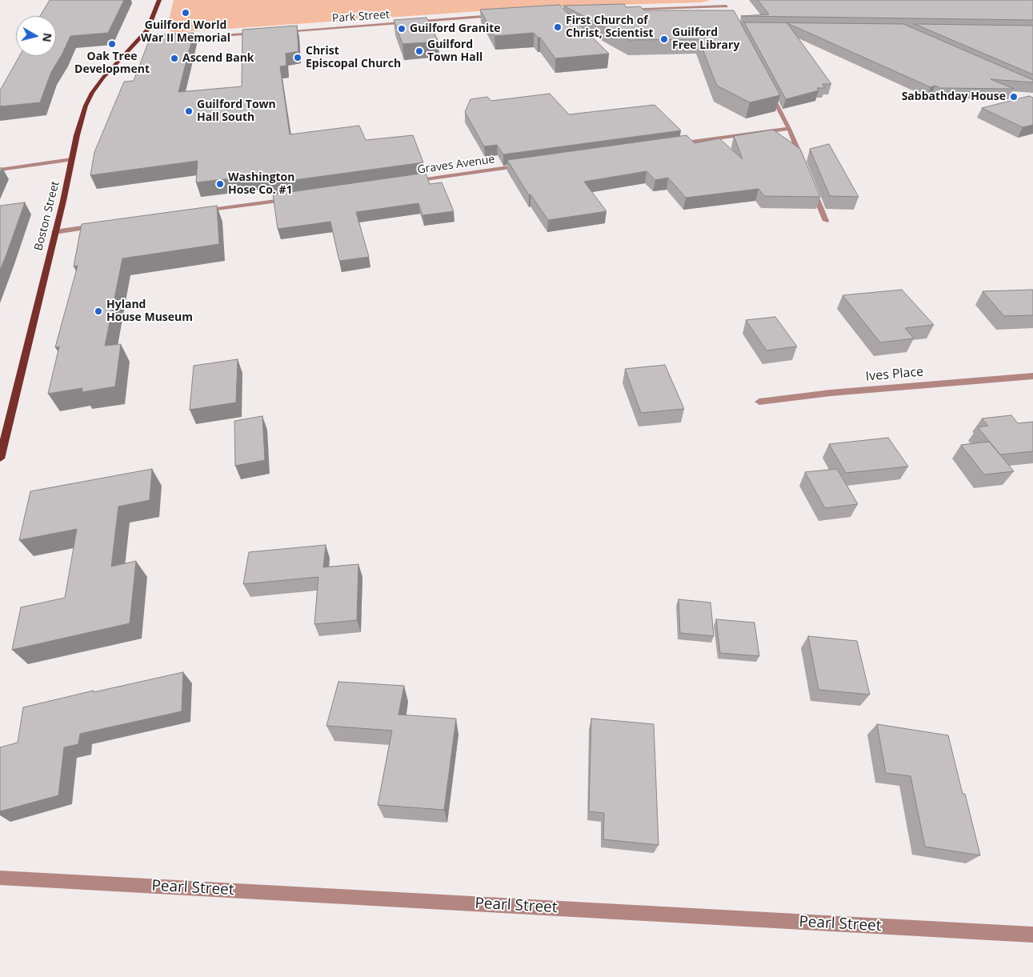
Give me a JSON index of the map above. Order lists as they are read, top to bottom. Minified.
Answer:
{"streets":{"main road":["Boston Street"],"street":["Park Street","Graves Avenue","Ives Place","Pearl Street"]},"places":["Guilford World War II Memorial","First Church of Christ, Scientist","Guilford Granite","Guilford Free Library","Oak Tree Development","Guilford Town Hall","Christ Episcopal Church","Ascend Bank","Sabbathday House","Guilford Town Hall South","Washington Hose Co. #1","Hyland House Museum"],"north":"right"}
